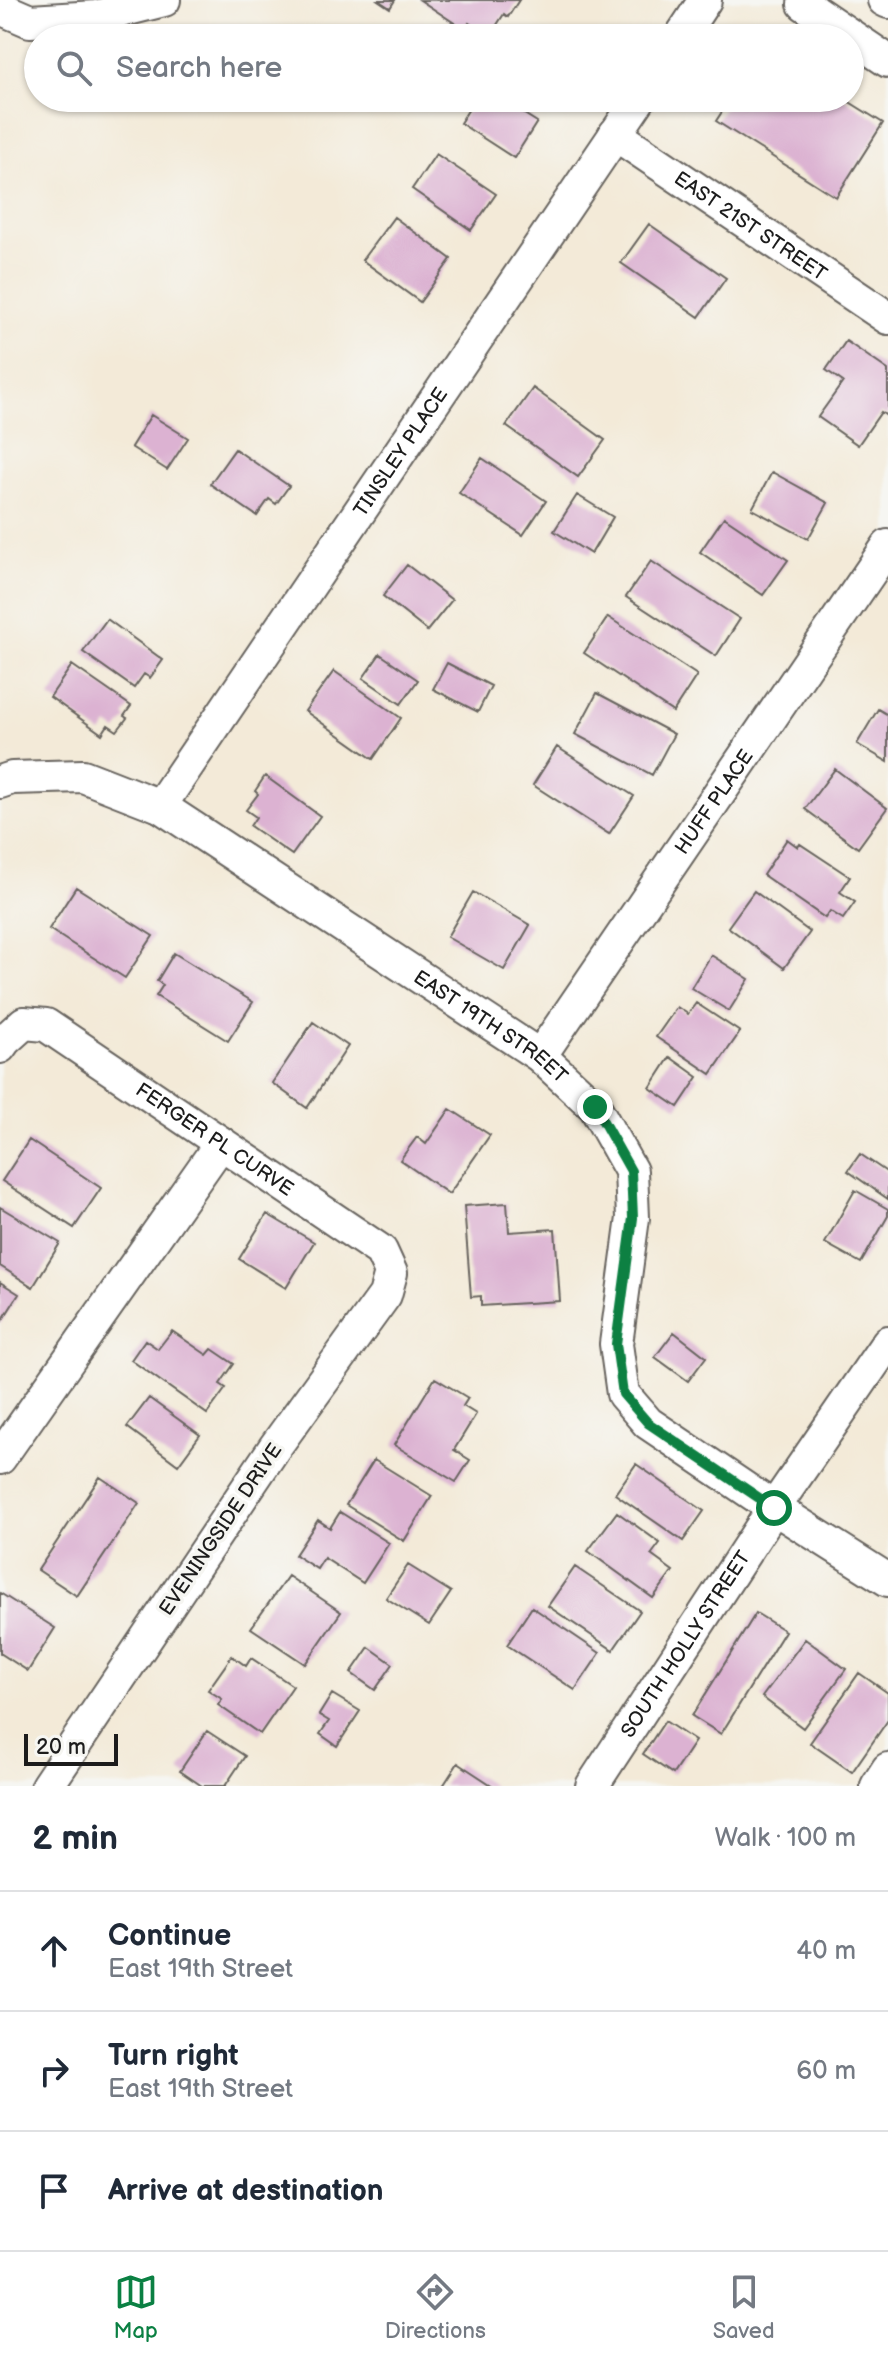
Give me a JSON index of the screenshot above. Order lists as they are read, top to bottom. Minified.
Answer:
{"streets":{"street":["EAST 21ST STREET","TINSLEY PLACE","HUFF PLACE","EAST 19TH STREET","FERGER PL CURVE","EVENINGSIDE DRIVE","SOUTH HOLLY STREET"]},"crossings":[["EAST 21ST STREET","TINSLEY PLACE"],["TINSLEY PLACE","EAST 19TH STREET"],["HUFF PLACE","EAST 19TH STREET"],["EAST 19TH STREET","SOUTH HOLLY STREET"],["FERGER PL CURVE","EVENINGSIDE DRIVE"]],"scale_bar":"20 m","page":{"search":"Search here","scale":"20 m","heading":["2 min","Walk · 100 m"],"list":[["Continue","East 19th Street","40 m"],["Turn right","East 19th Street","60 m"],"Arrive at destination"],"nav":["Map","Directions","Saved"]}}
